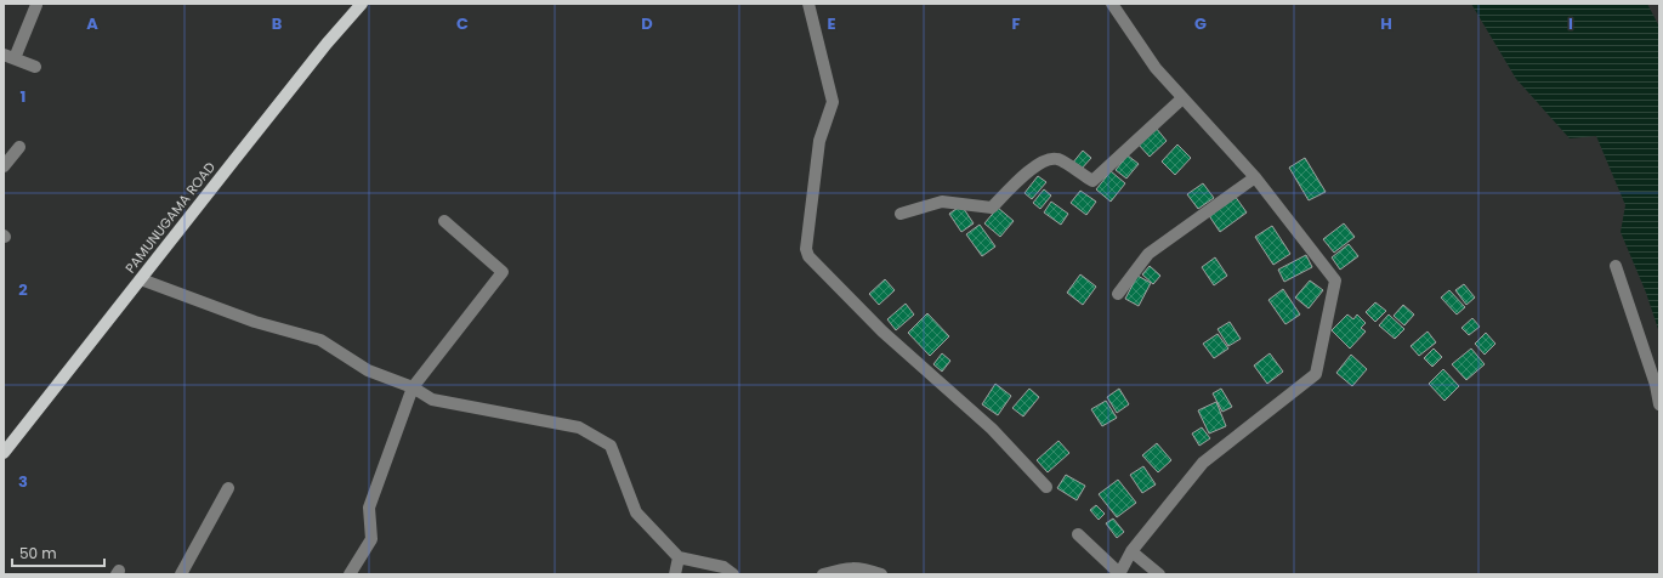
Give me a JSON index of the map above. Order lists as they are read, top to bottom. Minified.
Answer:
{"streets":{"main road":["PAMUNUGAMA ROAD"]},"scale_bar":"50 m","grid":{"columns":["A","B","C","D","E","F","G","H","I"],"rows":["1","2","3"]}}
